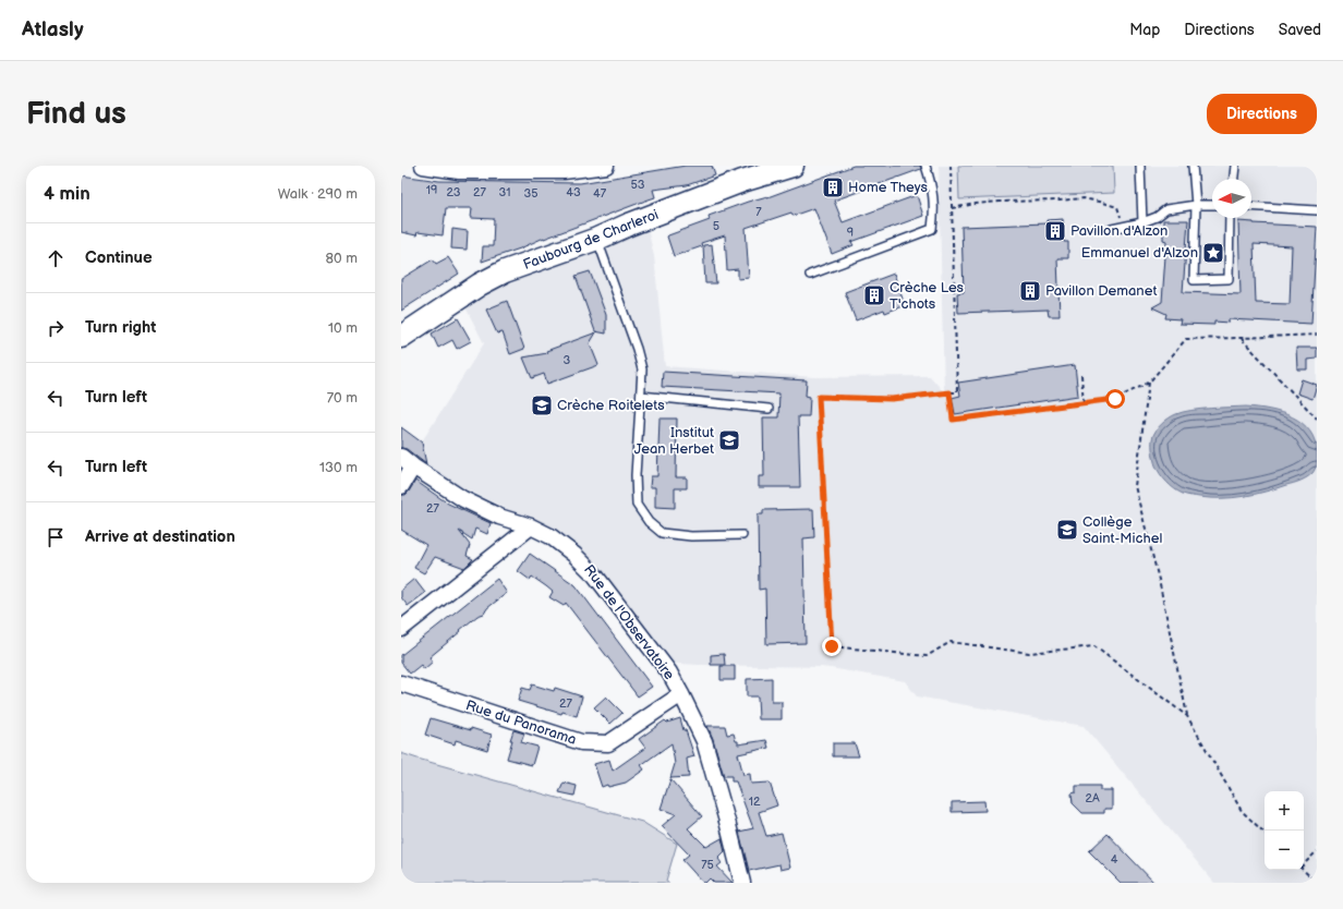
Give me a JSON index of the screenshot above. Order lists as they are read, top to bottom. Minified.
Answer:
{"streets":{"main road":["Faubourg de Charleroi"],"street":["Rue de l'Observatoire","Rue du Panorama"]},"crossings":[["Rue de l'Observatoire","Rue du Panorama"]],"places":{"building":["Home Theys","Pavillon d'Alzon","Pavillon Demanet","Crèche Les T'chots"],"place":["Emmanuel d'Alzon"],"school or university":["Crèche Roitelets","Institut Jean Herbet","Collège Saint-Michel"]},"house_numbers":["53","19","23","27","31","43","35","47","7","5","9","3","27","27","2A","12","4","75"],"north":"left","page":{"header":"Atlasly","nav":["Map","Directions","Saved"],"buttons":"Directions","title":"Find us","heading":["4 min","Walk · 290 m"],"list":[["Continue","80 m"],["Turn right","10 m"],["Turn left","70 m"],["Turn left","130 m"],"Arrive at destination"],"map_buttons":["+","−"]}}
